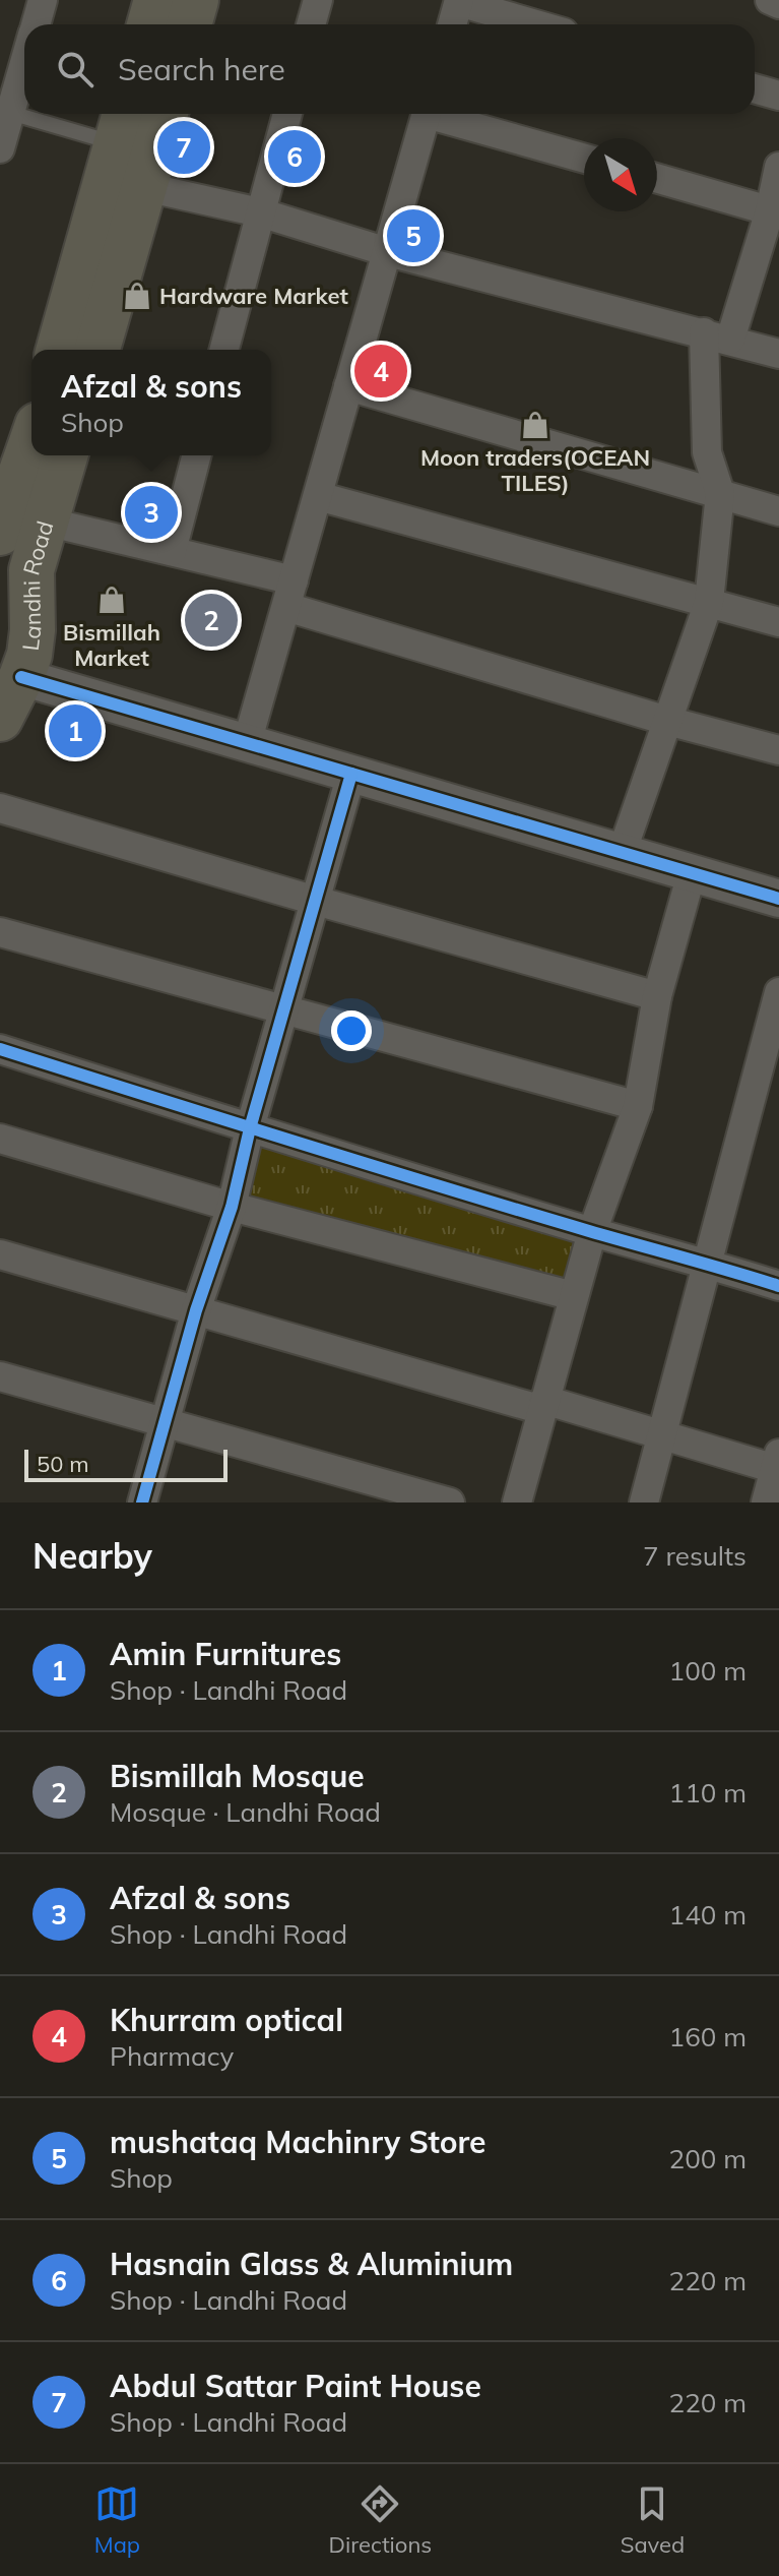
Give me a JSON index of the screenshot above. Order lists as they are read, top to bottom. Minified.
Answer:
{"streets":{"main road":["Landhi Road"]},"places":{"shop":["Hardware Market","Moon traders(OCEAN TILES)","Bismillah Market"]},"scale_bar":"50 m","north":"bottom right","page":{"search":"Search here","pins":["7","6","5","4","3","2","1"],"popup":["Afzal & sons","Shop"],"scale":"50 m","heading":["Nearby","7 results"],"list":[{"mark":"1","name":"Amin Furnitures","note":"Shop · Landhi Road","value":"100 m"},{"mark":"2","name":"Bismillah Mosque","note":"Mosque · Landhi Road","value":"110 m"},{"mark":"3","name":"Afzal & sons","note":"Shop · Landhi Road","value":"140 m"},{"mark":"4","name":"Khurram optical","note":"Pharmacy","value":"160 m"},{"mark":"5","name":"mushataq Machinry Store","note":"Shop","value":"200 m"},{"mark":"6","name":"Hasnain Glass & Aluminium","note":"Shop · Landhi Road","value":"220 m"},{"mark":"7","name":"Abdul Sattar Paint House","note":"Shop · Landhi Road","value":"220 m"}],"nav":["Map","Directions","Saved"]}}
